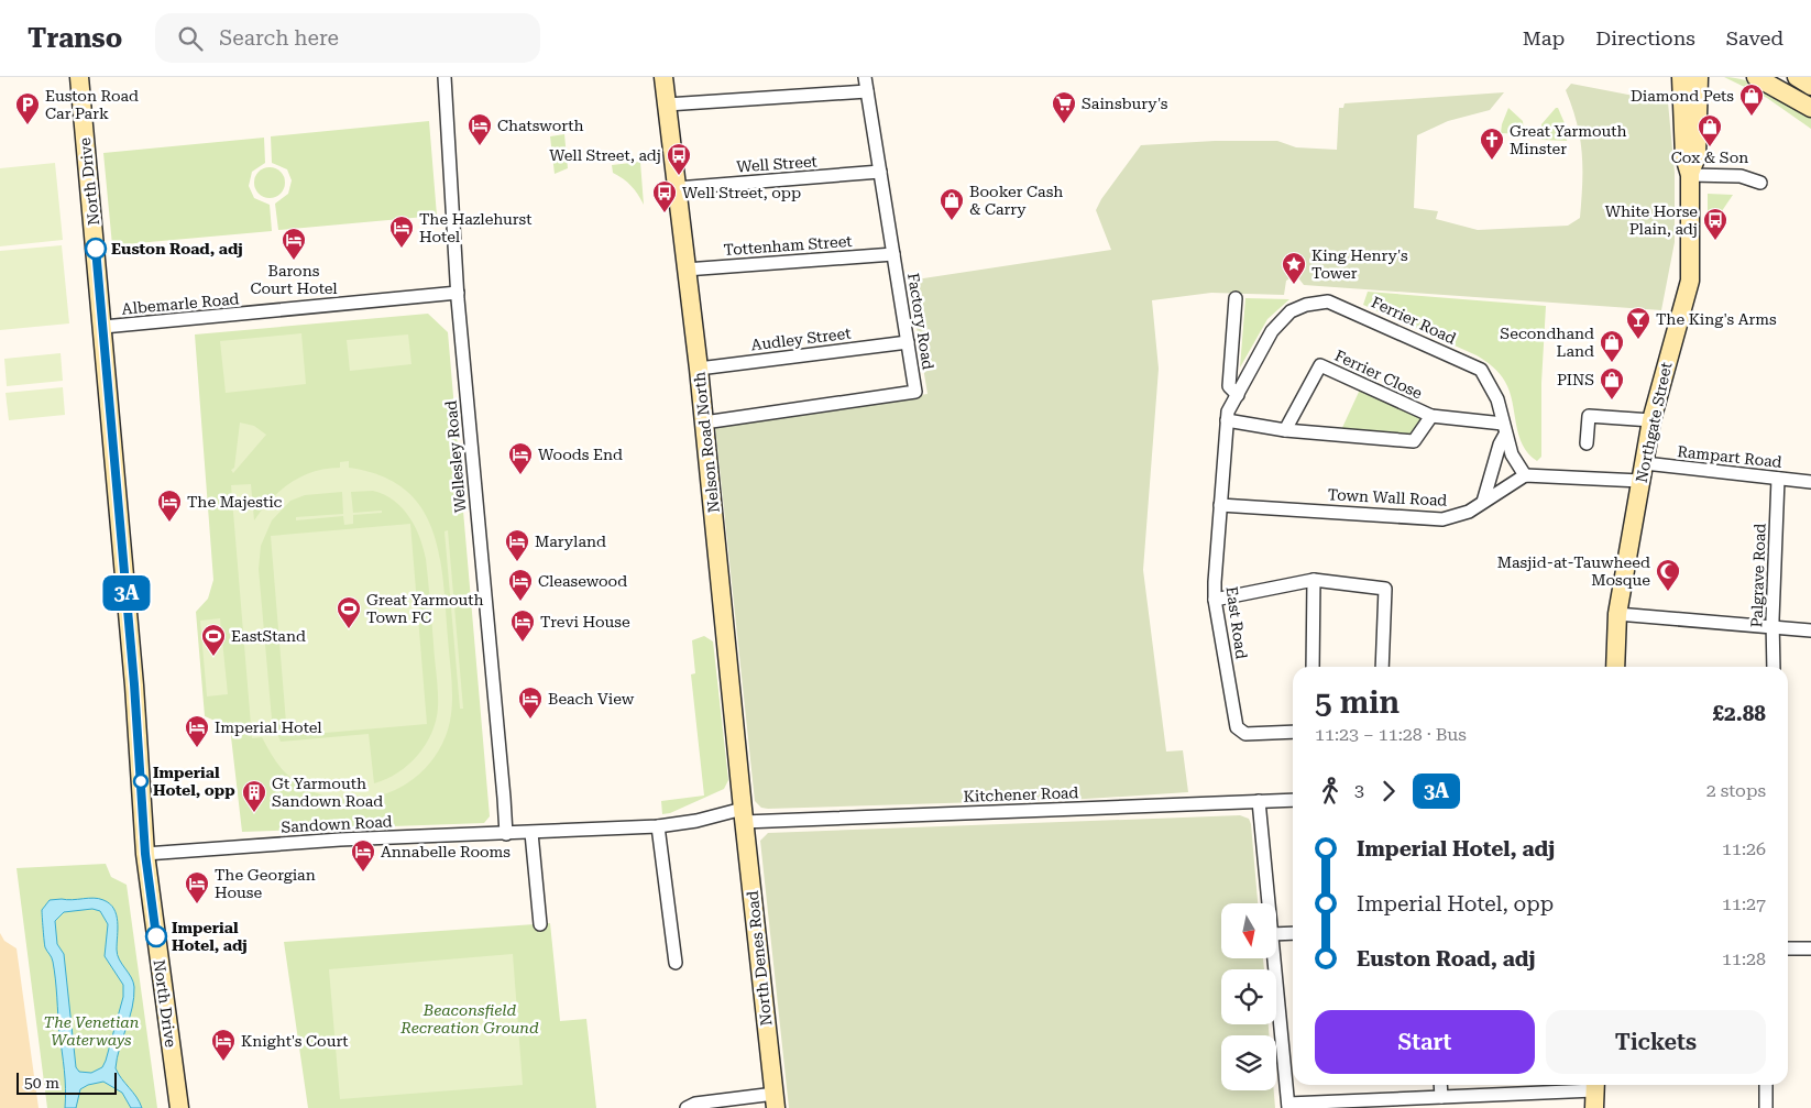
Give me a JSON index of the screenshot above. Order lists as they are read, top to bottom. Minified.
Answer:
{"streets":{"street":["Well Street","North Drive","Tottenham Street","Albemarle Road","Ferrier Road","Factory Road","Audley Street","Ferrier Close","Northgate Street","Nelson Road North","Wellesley Road","Rampart Road","Town Wall Road","Palgrave Road","East Road","Kitchener Road","Sandown Road","North Denes Road"]},"crossings":[["Well Street","Factory Road"],["Well Street","Nelson Road North"],["North Drive","Albemarle Road"],["North Drive","Sandown Road"],["Tottenham Street","Factory Road"],["Tottenham Street","Nelson Road North"],["Albemarle Road","Wellesley Road"],["Ferrier Road","Ferrier Close"],["Ferrier Road","Town Wall Road"],["Ferrier Road","East Road"],["Factory Road","Audley Street"],["Factory Road","Nelson Road North"],["Audley Street","Nelson Road North"],["Ferrier Close","East Road"],["Northgate Street","Rampart Road"],["Nelson Road North","Kitchener Road"],["Nelson Road North","Sandown Road"],["Nelson Road North","North Denes Road"],["Wellesley Road","Sandown Road"],["Rampart Road","Palgrave Road"],["Town Wall Road","East Road"],["Kitchener Road","Sandown Road"],["Kitchener Road","North Denes Road"],["Sandown Road","North Denes Road"]],"parks":["Beaconsfield Recreation Ground","The Venetian Waterways"],"places":{"shop":["Diamond Pets","Cox & Son","Booker Cash & Carry","Secondhand Land","PINS"],"supermarket":["Sainsbury's"],"parking":["Euston Road Car Park"],"hotel":["Chatsworth","The Hazlehurst Hotel","Barons Court Hotel","Woods End","The Majestic","Maryland","Cleasewood","Trevi House","Beach View","Imperial Hotel","Annabelle Rooms","The Georgian House","Knight's Court"],"church":["Great Yarmouth Minster"],"bus stop":["Well Street, adj","Well Street, opp","White Horse Plain, adj"],"other":["Euston Road, adj","Imperial Hotel, opp","Imperial Hotel, adj"],"place":["King Henry's Tower"],"bar":["The King's Arms"],"mosque":["Masjid-at-Tauwheed Mosque"],"sports":["Great Yarmouth Town FC","EastStand"],"building":["Gt Yarmouth Sandown Road"]},"lines":["bus line 3A"],"scale_bar":"50 m","north":"bottom","page":{"header":"Transo","search":"Search here","nav":["Map","Directions","Saved"],"on_map":"3A","heading":["5 min","11:23 – 11:28 · Bus","£2.88"],"legs":["3","3A","2 stops"],"list":[{"name":"Imperial Hotel, adj","value":"11:26"},{"name":"Imperial Hotel, opp","value":"11:27"},{"name":"Euston Road, adj","value":"11:28"}],"buttons":["Start","Tickets"],"scale":"50 m"}}
